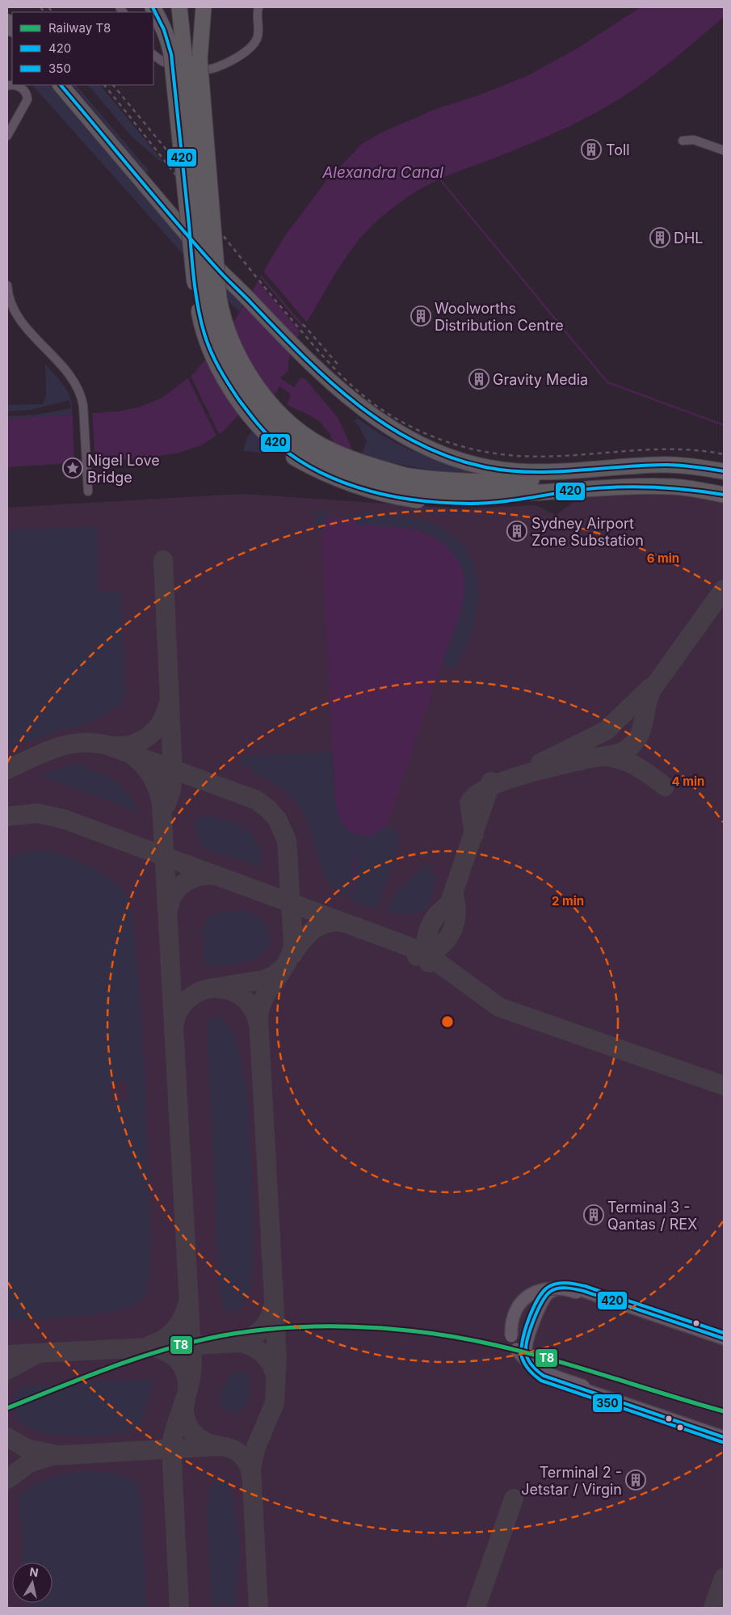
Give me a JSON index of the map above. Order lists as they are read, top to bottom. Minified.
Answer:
{"water":["Alexandra Canal"],"places":{"building":["Toll","DHL","Woolworths Distribution Centre","Gravity Media","Sydney Airport Zone Substation","Terminal 3 - Qantas / REX","Terminal 2 - Jetstar / Virgin"],"place":["Nigel Love Bridge"]},"lines":["transit line 420","transit line 350","rail line T8"],"legend":["Railway T8","420","350"],"north":"top","rings":["6 min","4 min","2 min"]}
